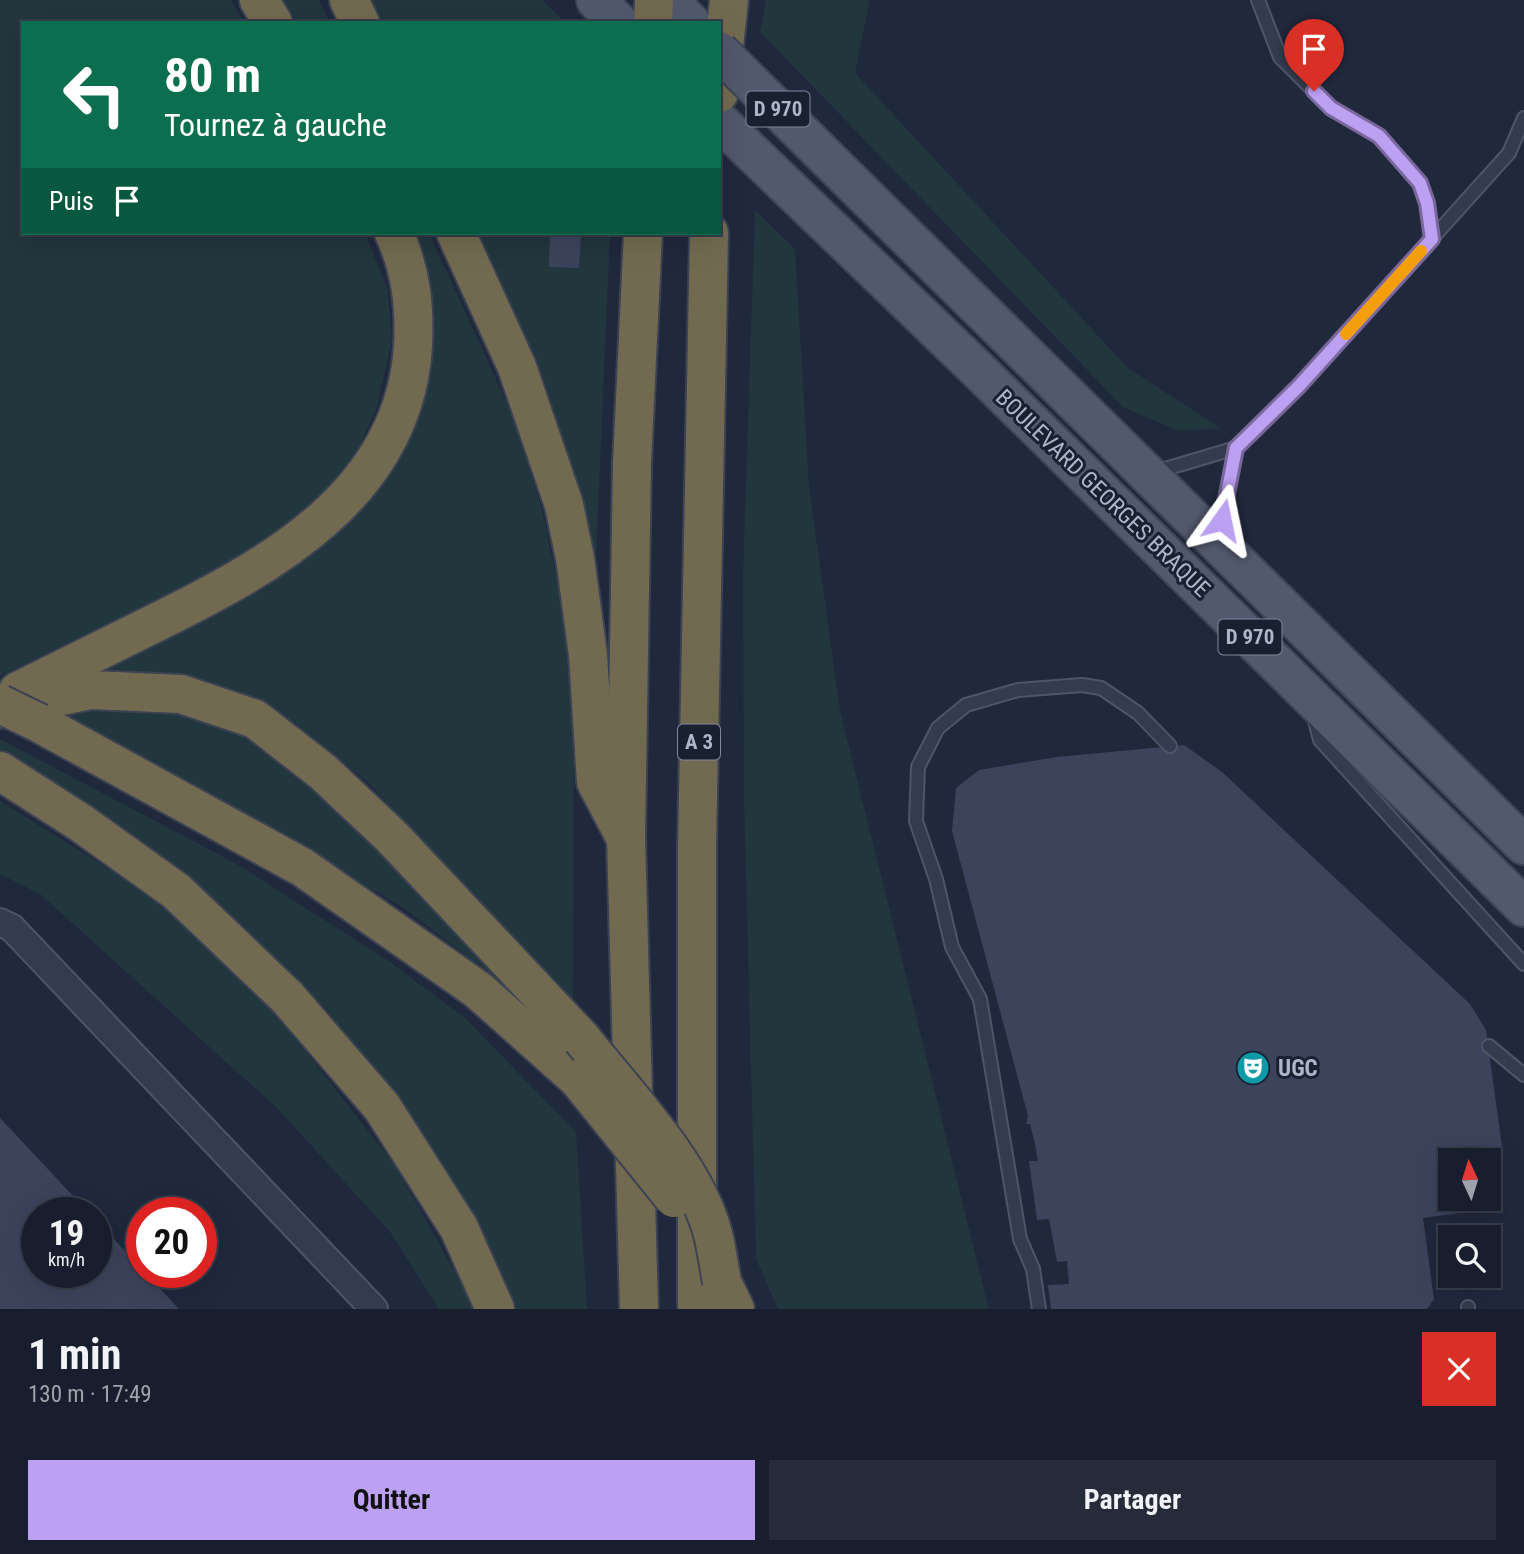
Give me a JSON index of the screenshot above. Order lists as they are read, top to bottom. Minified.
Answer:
{"streets":{"highway":["A 3"],"main road":["D 970","BOULEVARD GEORGES BRAQUE"]},"places":{"theatre":["UGC"]},"north":"top","page":{"turn":["80 m","Tournez à gauche"],"then":"Puis","speed":"19 km/h","limit":"20","heading":["1 min","130 m · 17:49"],"buttons":["Quitter","Partager"]}}
